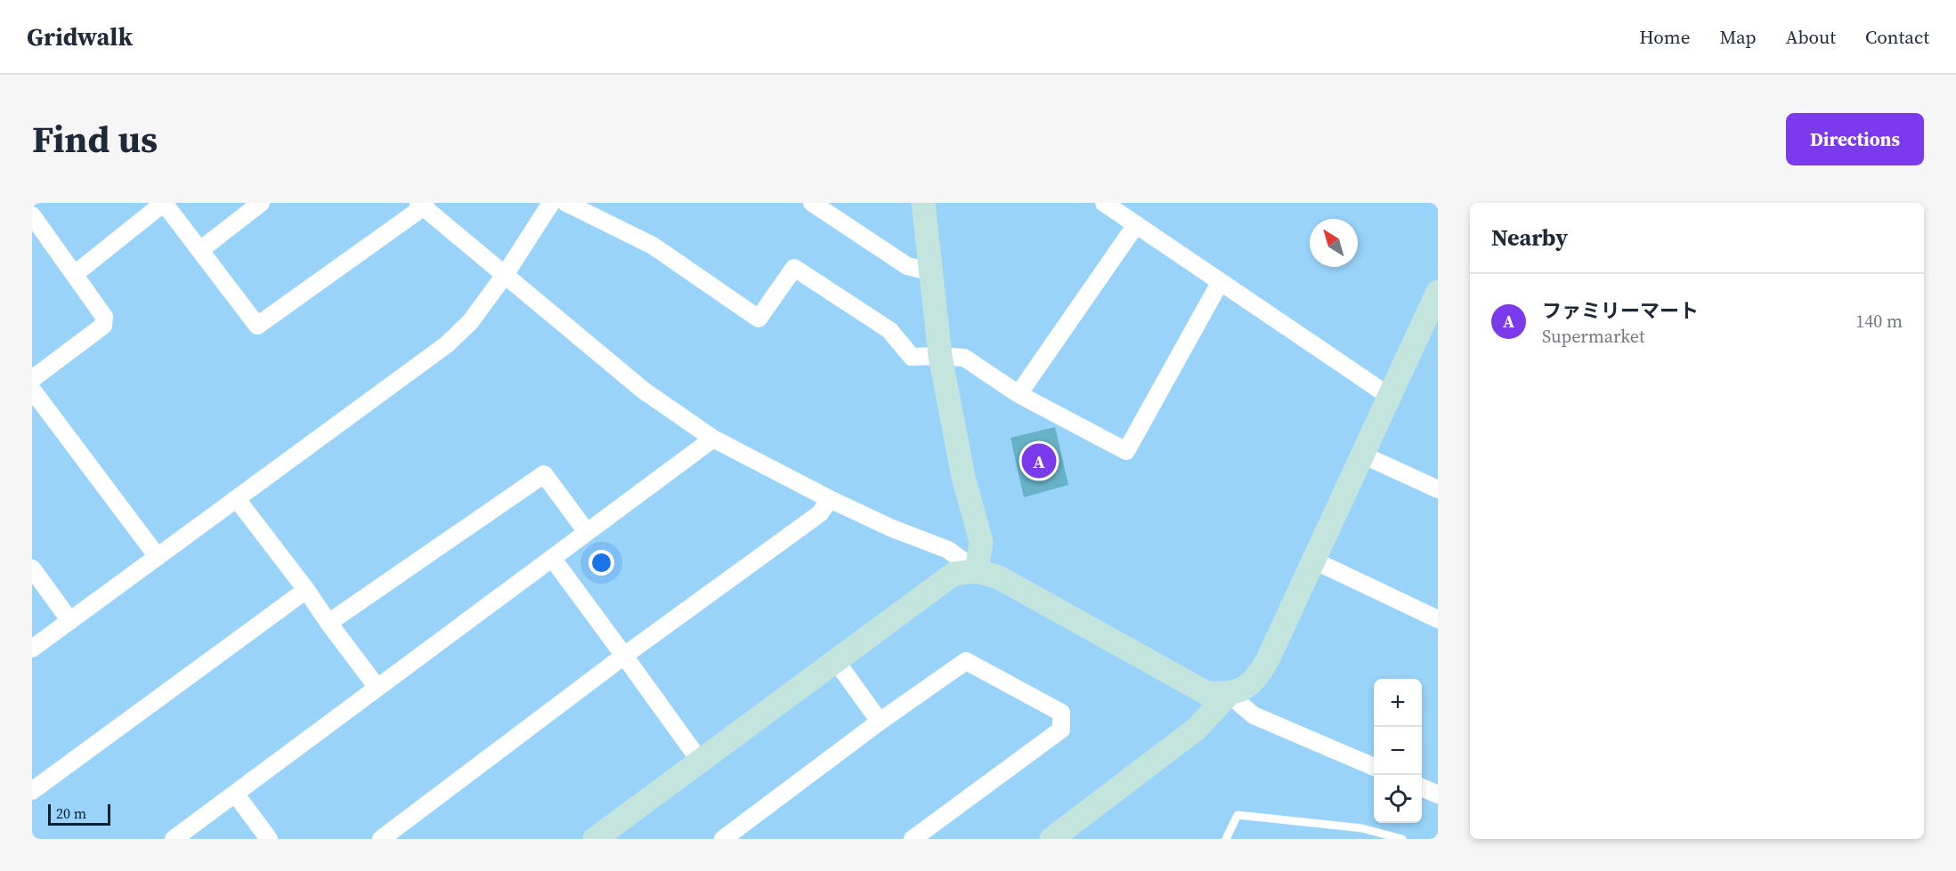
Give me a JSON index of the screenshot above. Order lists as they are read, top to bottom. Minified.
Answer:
{"scale_bar":"20 m","north":"top left","page":{"header":"Gridwalk","nav":["Home","Map","About","Contact"],"title":"Find us","buttons":"Directions","heading":"Nearby","list":[{"mark":"A","name":"ファミリーマート","note":"Supermarket","value":"140 m"}],"pins":"A","map_buttons":["+","−"],"scale":"20 m"}}
